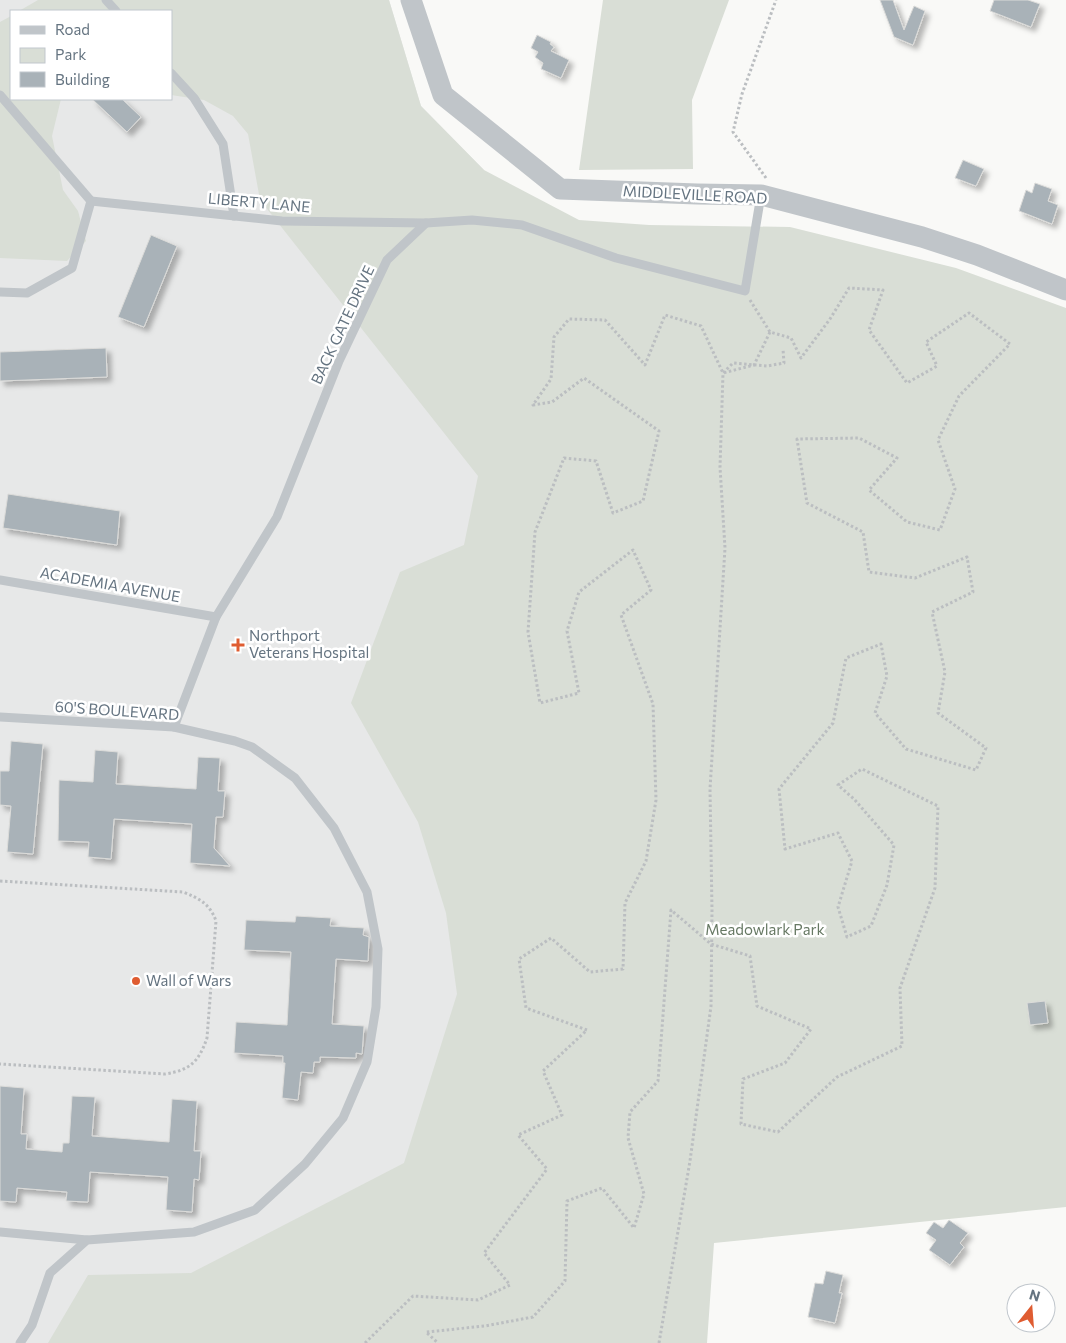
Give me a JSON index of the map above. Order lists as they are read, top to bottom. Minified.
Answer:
{"streets":{"street":["MIDDLEVILLE ROAD"],"lane":["LIBERTY LANE","BACK GATE DRIVE","ACADEMIA AVENUE","60'S BOULEVARD"]},"crossings":[["LIBERTY LANE","BACK GATE DRIVE"],["BACK GATE DRIVE","ACADEMIA AVENUE"],["BACK GATE DRIVE","60'S BOULEVARD"]],"parks":["Meadowlark Park"],"places":{"health":["Northport Veterans Hospital"],"other":["Wall of Wars"]},"legend":["Road","Park","Building"],"north":"top"}
